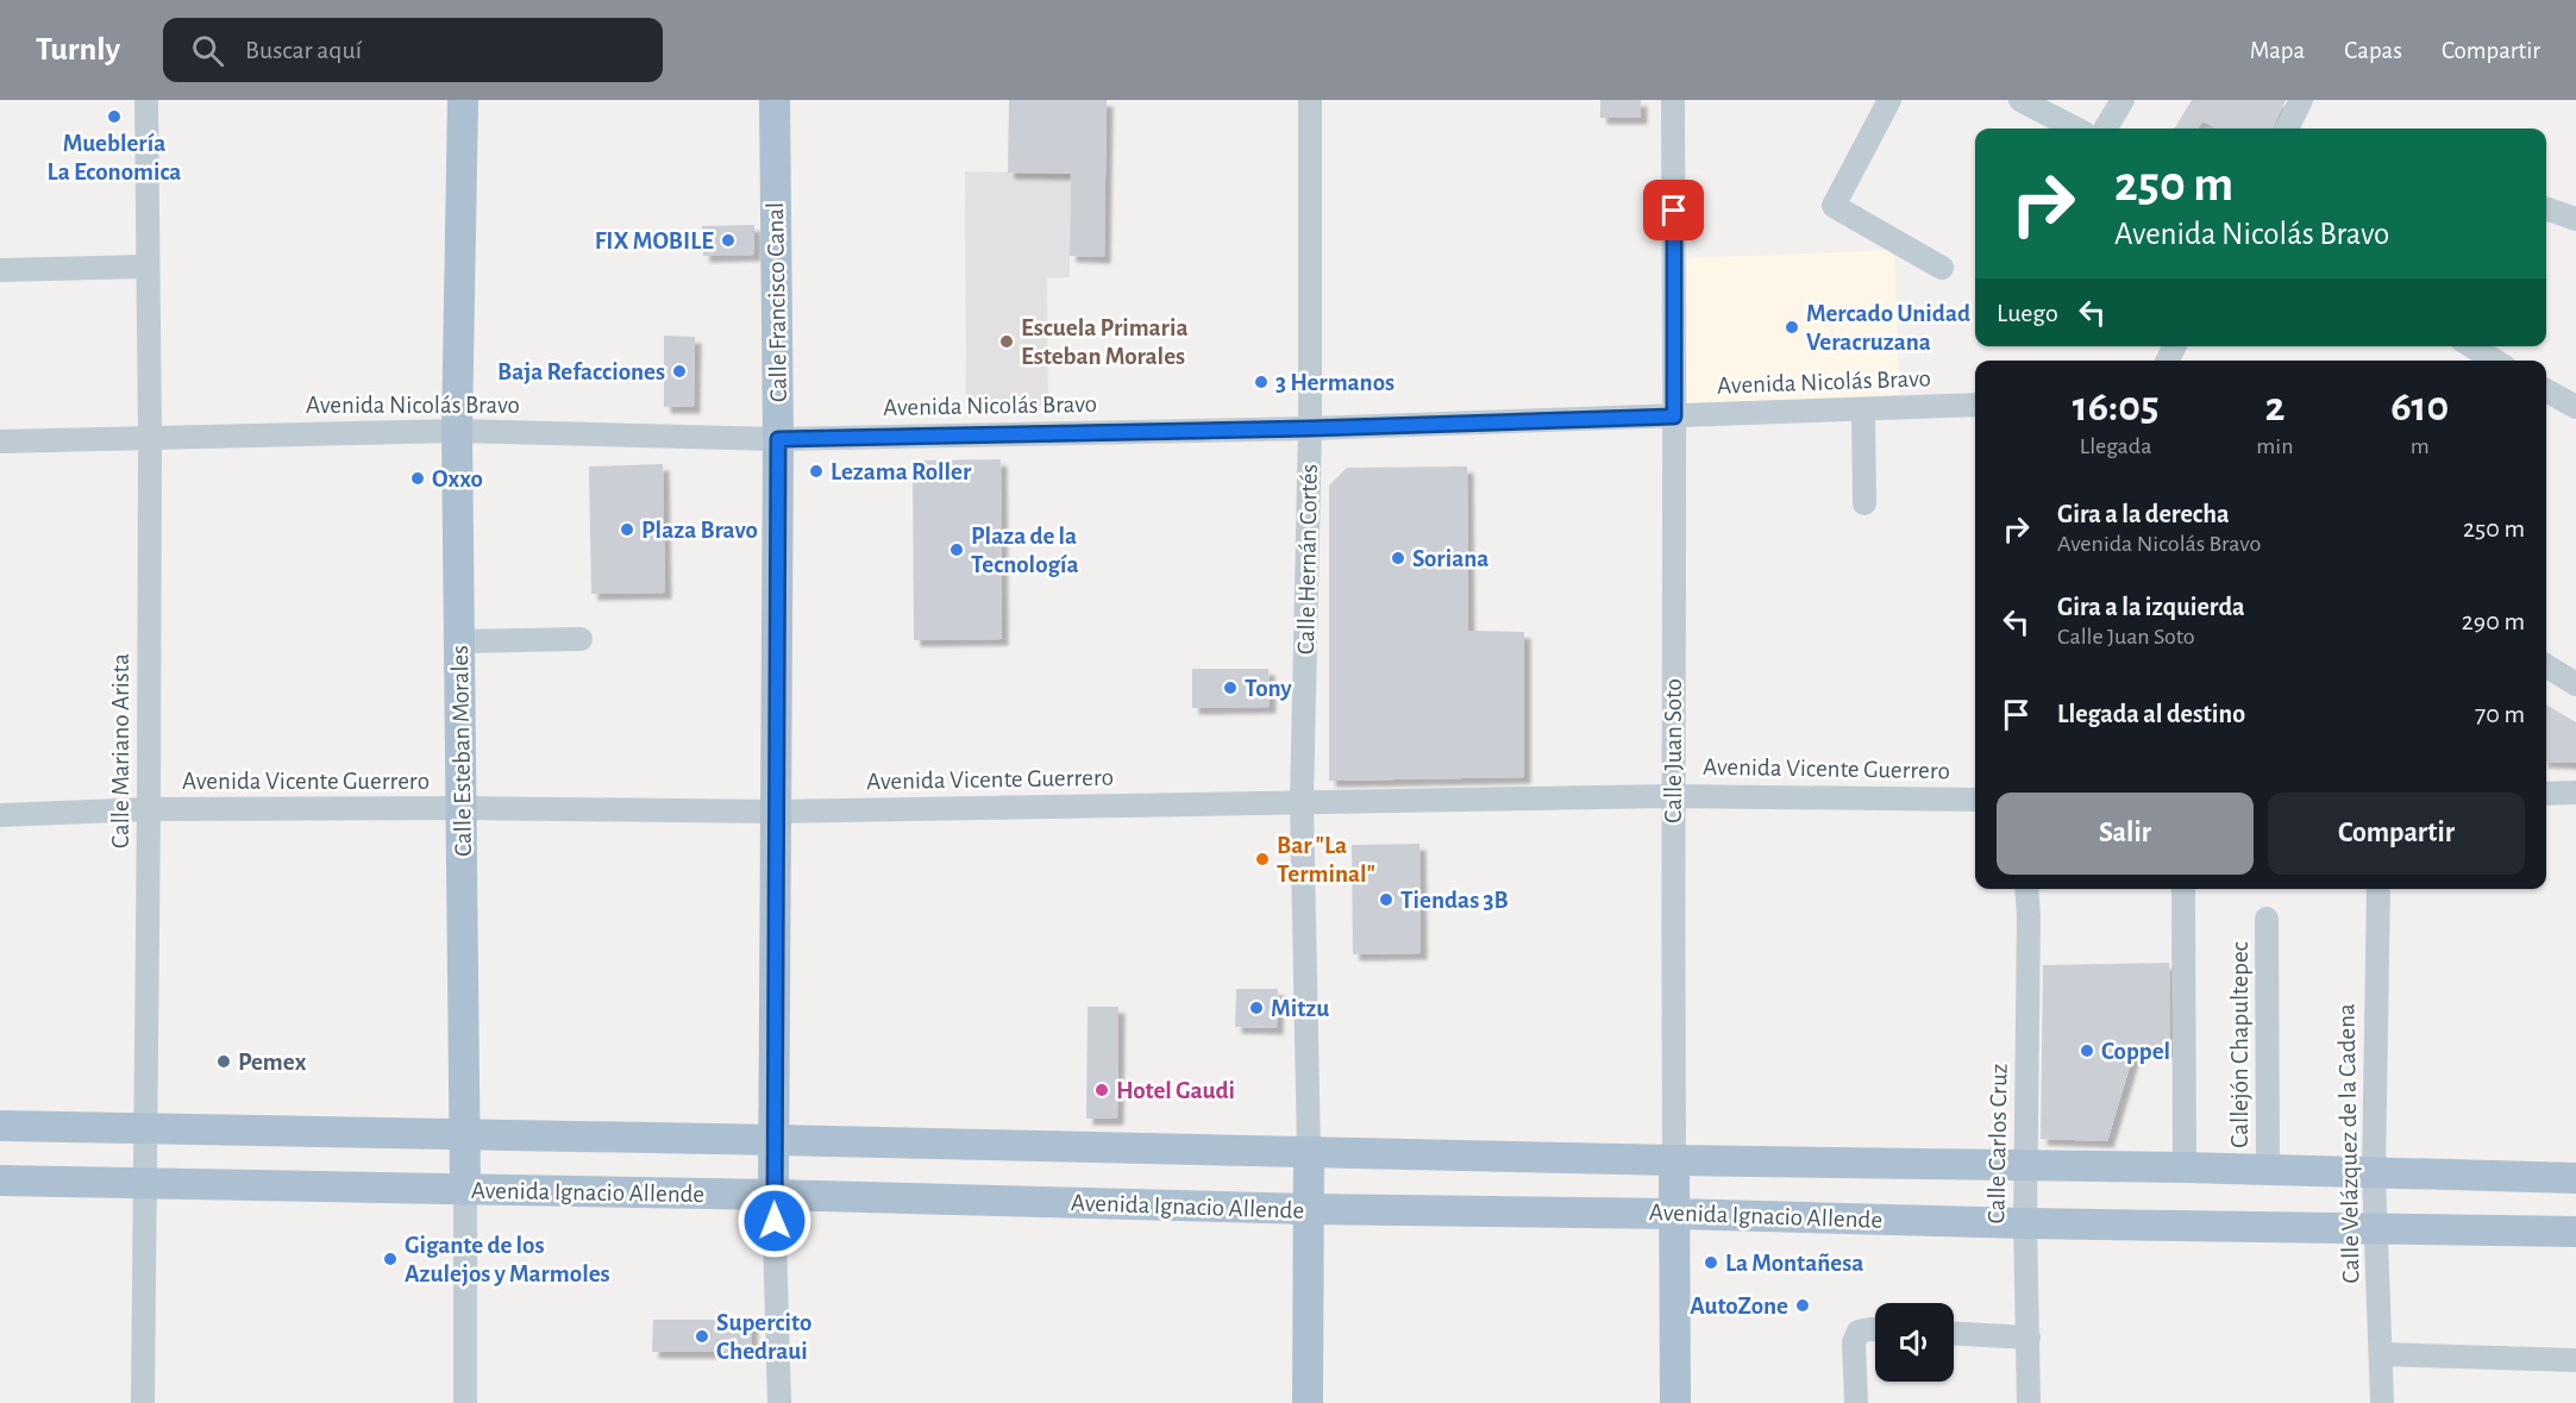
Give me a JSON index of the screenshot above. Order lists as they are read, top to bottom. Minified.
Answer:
{"streets":{"main road":["Calle Francisco Canal","Calle Hernán Cortés","Calle Esteban Morales","Calle Juan Soto","Avenida Ignacio Allende"],"street":["Avenida Nicolás Bravo","Calle Mariano Arista","Avenida Vicente Guerrero","Callejón Chapultepec","Calle Carlos Cruz","Calle Velázquez de la Cadena"]},"crossings":[["Calle Francisco Canal","Avenida Nicolás Bravo"],["Calle Francisco Canal","Avenida Vicente Guerrero"],["Calle Francisco Canal","Avenida Ignacio Allende"],["Avenida Nicolás Bravo","Calle Hernán Cortés"],["Avenida Nicolás Bravo","Calle Mariano Arista"],["Avenida Nicolás Bravo","Calle Esteban Morales"],["Avenida Nicolás Bravo","Calle Juan Soto"],["Calle Hernán Cortés","Avenida Vicente Guerrero"],["Calle Hernán Cortés","Avenida Ignacio Allende"],["Calle Mariano Arista","Avenida Vicente Guerrero"],["Calle Mariano Arista","Avenida Ignacio Allende"],["Calle Esteban Morales","Avenida Vicente Guerrero"],["Calle Esteban Morales","Avenida Ignacio Allende"],["Calle Juan Soto","Avenida Vicente Guerrero"],["Calle Juan Soto","Avenida Ignacio Allende"],["Callejón Chapultepec","Avenida Ignacio Allende"],["Calle Carlos Cruz","Avenida Ignacio Allende"],["Calle Velázquez de la Cadena","Avenida Ignacio Allende"]],"places":["Mueblería La Economica","FIX MOBILE","Mercado Unidad Veracruzana","Escuela Primaria Esteban Morales","Baja Refacciones","3 Hermanos","Lezama Roller","Oxxo","Plaza Bravo","Plaza de la Tecnología","Soriana","Tony","Bar \"La Terminal\"","Tiendas 3B","Mitzu","Coppel","Pemex","Hotel Gaudi","Gigante de los Azulejos y Marmoles","La Montañesa","AutoZone","Supercito Chedraui"],"page":{"header":"Turnly","search":"Buscar aquí","nav":["Mapa","Capas","Compartir"],"turn":["250 m","Avenida Nicolás Bravo"],"then":"Luego","eta":["16:05","Llegada","2","min","610","m"],"list":[{"name":"Gira a la derecha","note":"Avenida Nicolás Bravo","value":"250 m"},{"name":"Gira a la izquierda","note":"Calle Juan Soto","value":"290 m"},{"name":"Llegada al destino","value":"70 m"}],"buttons":["Salir","Compartir"]}}
